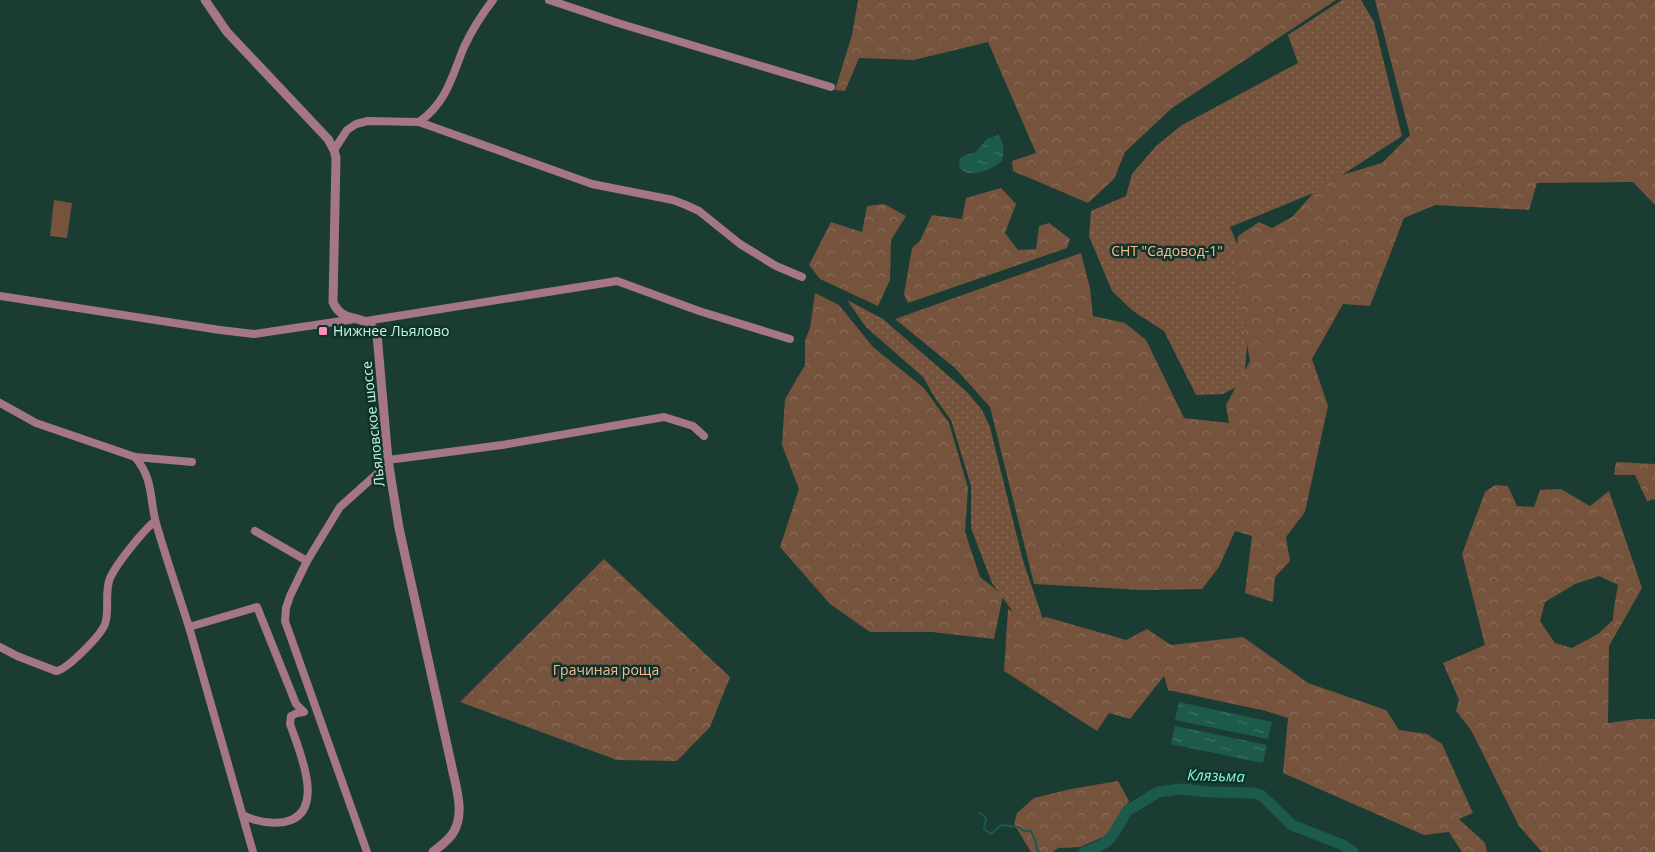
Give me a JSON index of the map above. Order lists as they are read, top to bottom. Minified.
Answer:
{"streets":{"street":["Льяловское шоссе"]},"water":["Клязьма"],"parks":["СНТ \"Садовод-1\"","Грачиная роща"],"places":{"transit":["Нижнее Льялово"]}}
